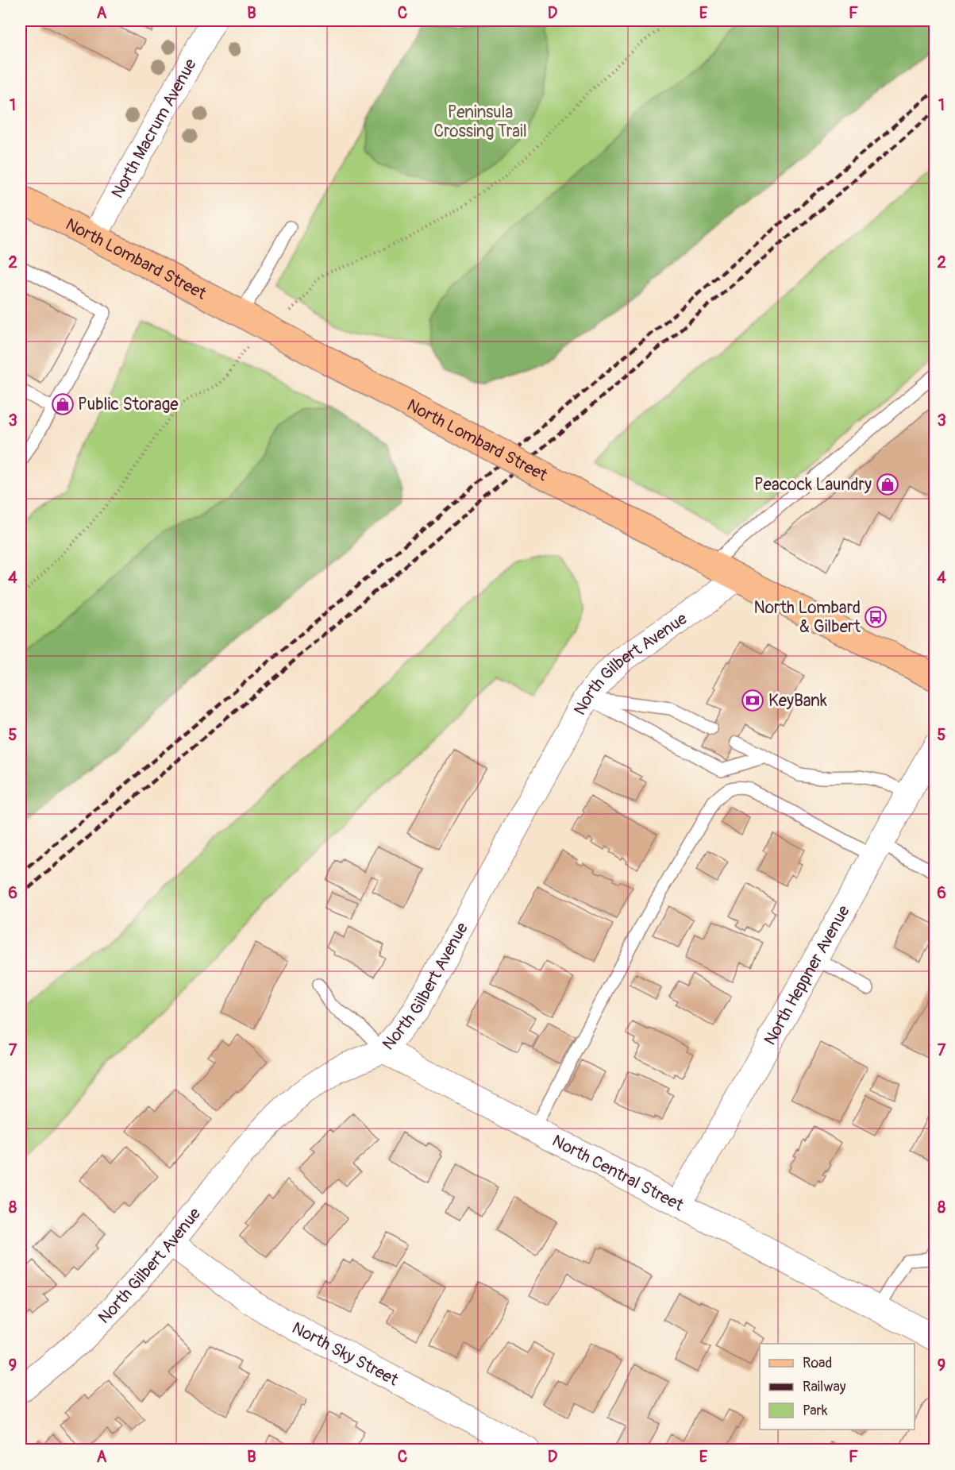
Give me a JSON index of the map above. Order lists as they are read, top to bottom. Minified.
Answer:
{"streets":{"main road":["North Lombard Street"],"street":["North Macrum Avenue","North Gilbert Avenue","North Heppner Avenue","North Central Street","North Sky Street"]},"crossings":[["North Macrum Avenue","North Lombard Street"],["North Lombard Street","North Gilbert Avenue"],["North Gilbert Avenue","North Central Street"],["North Gilbert Avenue","North Sky Street"],["North Heppner Avenue","North Central Street"]],"parks":["Peninsula Crossing Trail"],"places":{"shop":["Public Storage","Peacock Laundry"],"bus stop":["North Lombard & Gilbert"],"bank":["KeyBank"]},"legend":["Road","Railway","Park"],"grid":{"columns":["A","B","C","D","E","F"],"rows":["1","2","3","4","5","6","7","8","9"]}}
